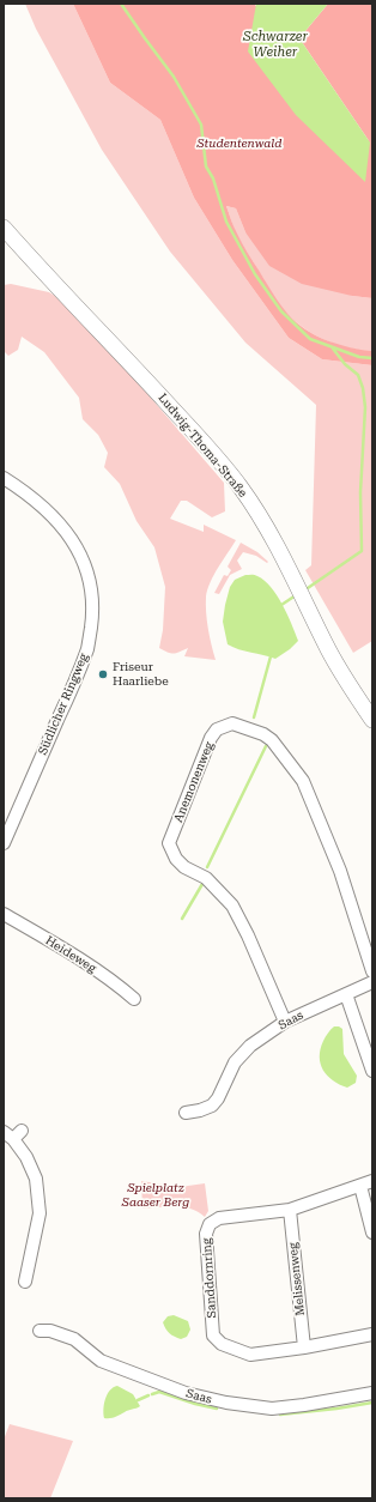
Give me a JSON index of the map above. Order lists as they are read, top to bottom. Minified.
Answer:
{"streets":{"street":["Ludwig-Thoma-Straße","Südlicher Ringweg","Anemonenweg","Heideweg","Saas","Sanddornring","Melissenweg"]},"crossings":[["Anemonenweg","Saas"],["Sanddornring","Melissenweg"]],"water":["Schwarzer Weiher"],"parks":["Studentenwald","Spielplatz Saaser Berg"],"places":["Friseur Haarliebe"]}
